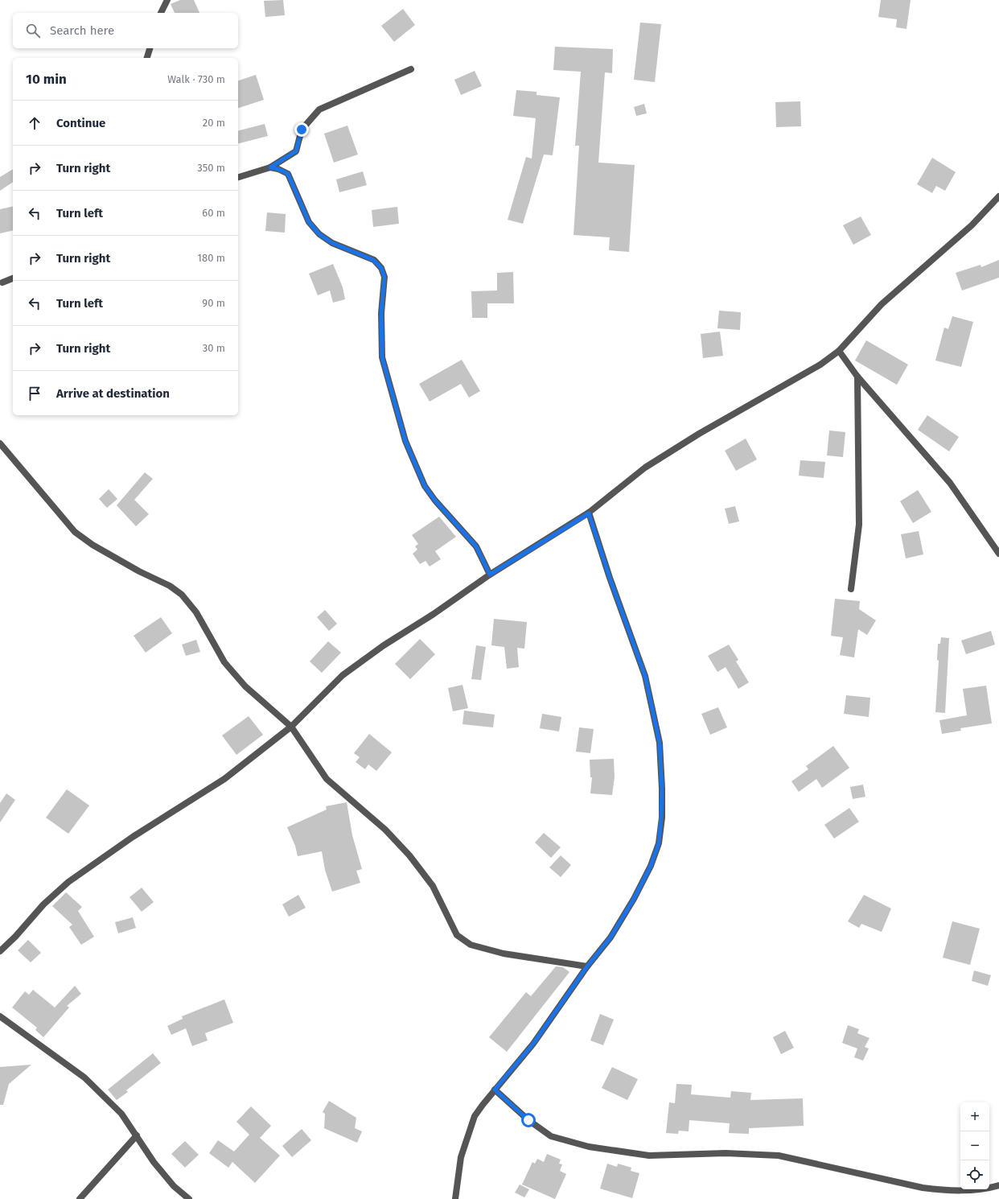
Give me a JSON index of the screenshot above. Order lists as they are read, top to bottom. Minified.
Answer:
{"page":{"search":"Search here","heading":["10 min","Walk · 730 m"],"list":[["Continue","20 m"],["Turn right","350 m"],["Turn left","60 m"],["Turn right","180 m"],["Turn left","90 m"],["Turn right","30 m"],"Arrive at destination"],"map_buttons":["+","−"]}}
